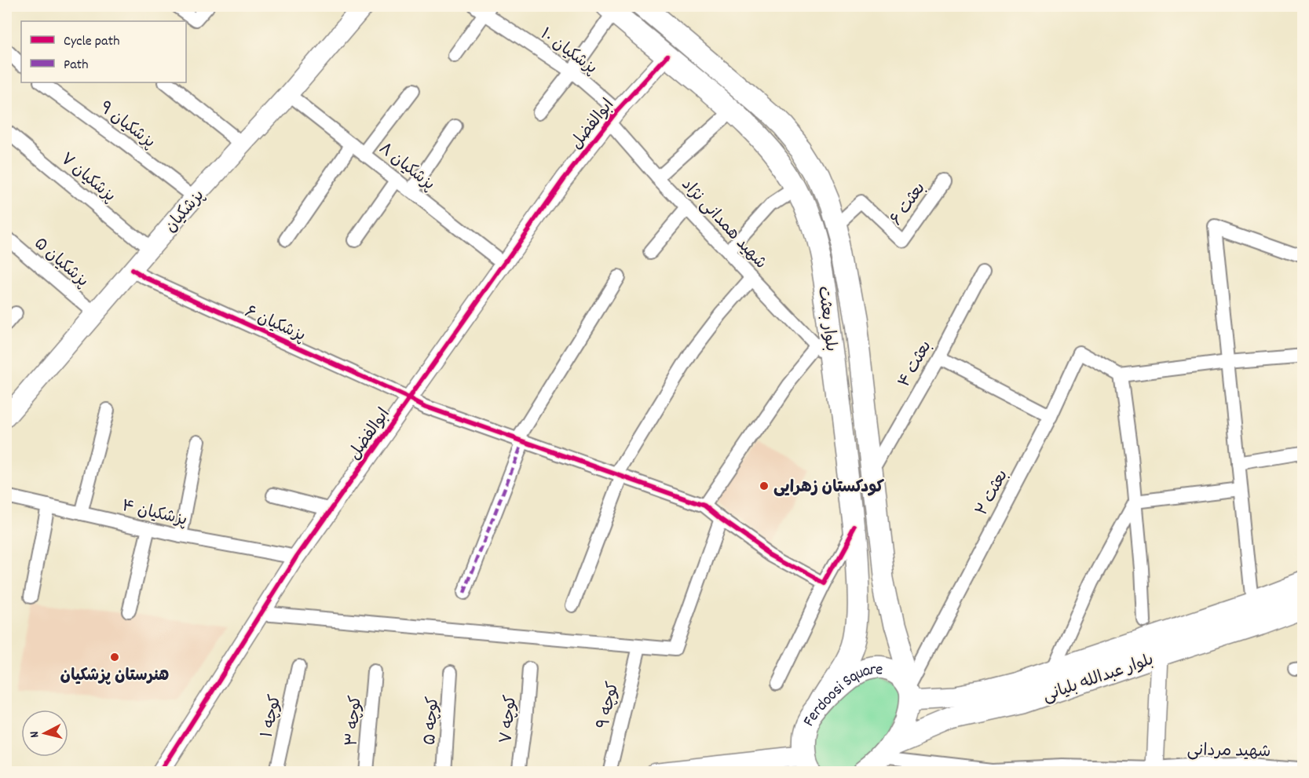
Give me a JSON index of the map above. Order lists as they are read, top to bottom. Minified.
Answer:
{"streets":{"main road":["پزشکیان","بلوار بعثت","بلوار عبدالله بلیانی","Ferdoosi Square"],"street":["پزشکیان ۱۰","ابوالفضل","پزشکیان ۹","پزشکیان ۸","پزشکیان ۷","بعثت ۶","شهید همدانی نژاد","پزشکیان ۵","پزشکیان ۶","بعثت ۴","بعثت ۲","پزشکیان ۴","کوچه ۹","کوچه ۱","کوچه ۷","کوچه ۳","کوچه ۵","شهید مردانی"]},"crossings":[["پزشکیان ۱۰","ابوالفضل"],["پزشکیان ۱۰","شهید همدانی نژاد"],["ابوالفضل","پزشکیان ۸"],["ابوالفضل","شهید همدانی نژاد"],["ابوالفضل","بلوار بعثت"],["ابوالفضل","پزشکیان ۶"],["ابوالفضل","پزشکیان ۴"],["پزشکیان ۹","پزشکیان"],["پزشکیان ۸","پزشکیان"],["پزشکیان ۷","پزشکیان"],["بعثت ۶","بلوار بعثت"],["پزشکیان","پزشکیان ۵"],["پزشکیان","پزشکیان ۶"],["شهید همدانی نژاد","بلوار بعثت"],["بلوار بعثت","بعثت ۴"],["بلوار بعثت","بعثت ۲"],["بلوار بعثت","بلوار عبدالله بلیانی"],["بلوار بعثت","Ferdoosi Square"],["بعثت ۲","بلوار عبدالله بلیانی"],["بعثت ۲","Ferdoosi Square"],["بلوار عبدالله بلیانی","Ferdoosi Square"],["بلوار عبدالله بلیانی","شهید مردانی"],["Ferdoosi Square","شهید مردانی"]],"places":["کودکستان زهرایی","هنرستان پزشکیان"],"legend":["Cycle path","Path"],"north":"left"}
